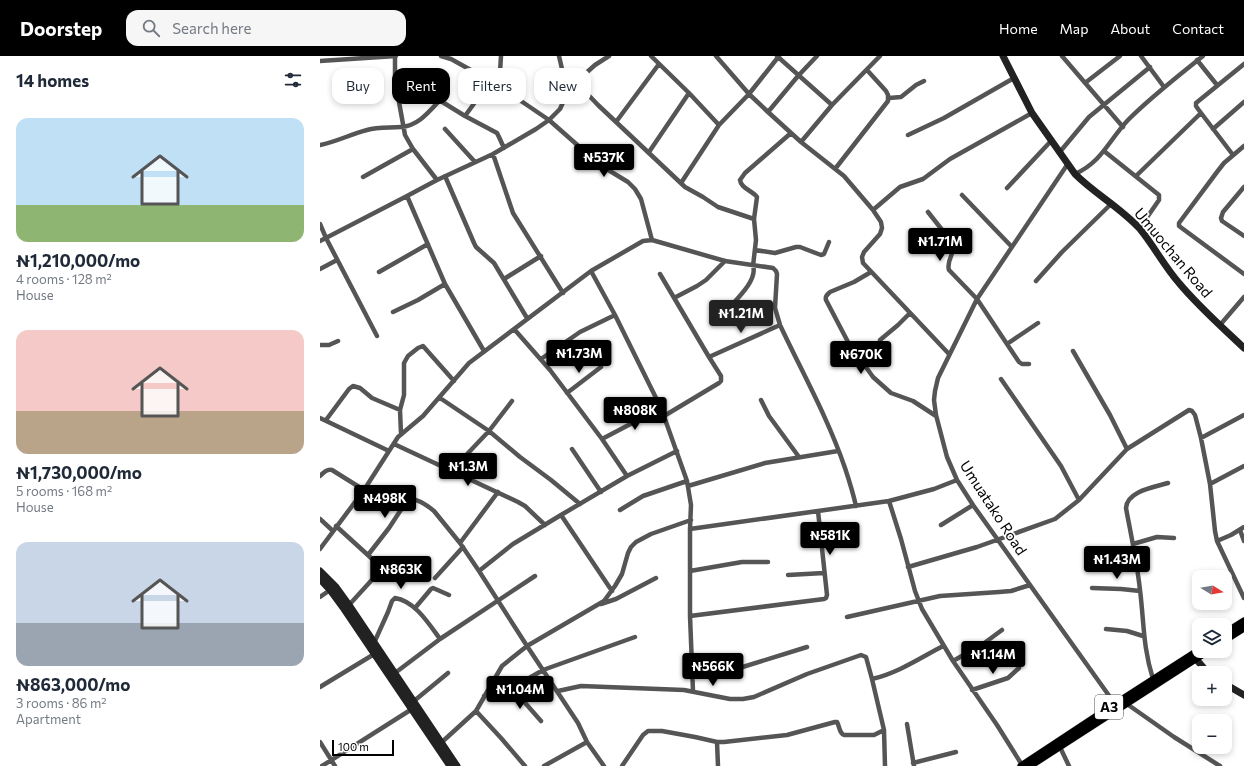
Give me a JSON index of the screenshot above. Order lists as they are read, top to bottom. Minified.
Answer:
{"streets":{"main road":["Umuochan Road","A3"],"street":["Umuatako Road"]},"crossings":[["Umuochan Road","Umuatako Road"],["Umuatako Road","A3"]],"scale_bar":"100 m","north":"right","page":{"header":"Doorstep","search":"Search here","nav":["Home","Map","About","Contact"],"heading":"14 homes","chip":["Buy","Rent","Filters","New"],"list":[{"name":"₦1,210,000/mo","note":"4 rooms · 128 m² · House"},{"name":"₦1,730,000/mo","note":"5 rooms · 168 m² · House"},{"name":"₦863,000/mo","note":"3 rooms · 86 m² · Apartment"}],"price":["₦537K","₦1.71M","₦1.21M","₦1.73M","₦670K","₦808K","₦1.3M","₦498K","₦581K","₦1.43M","₦863K","₦1.14M","₦566K","₦1.04M"],"map_buttons":["+","−"],"scale":"100 m"}}
